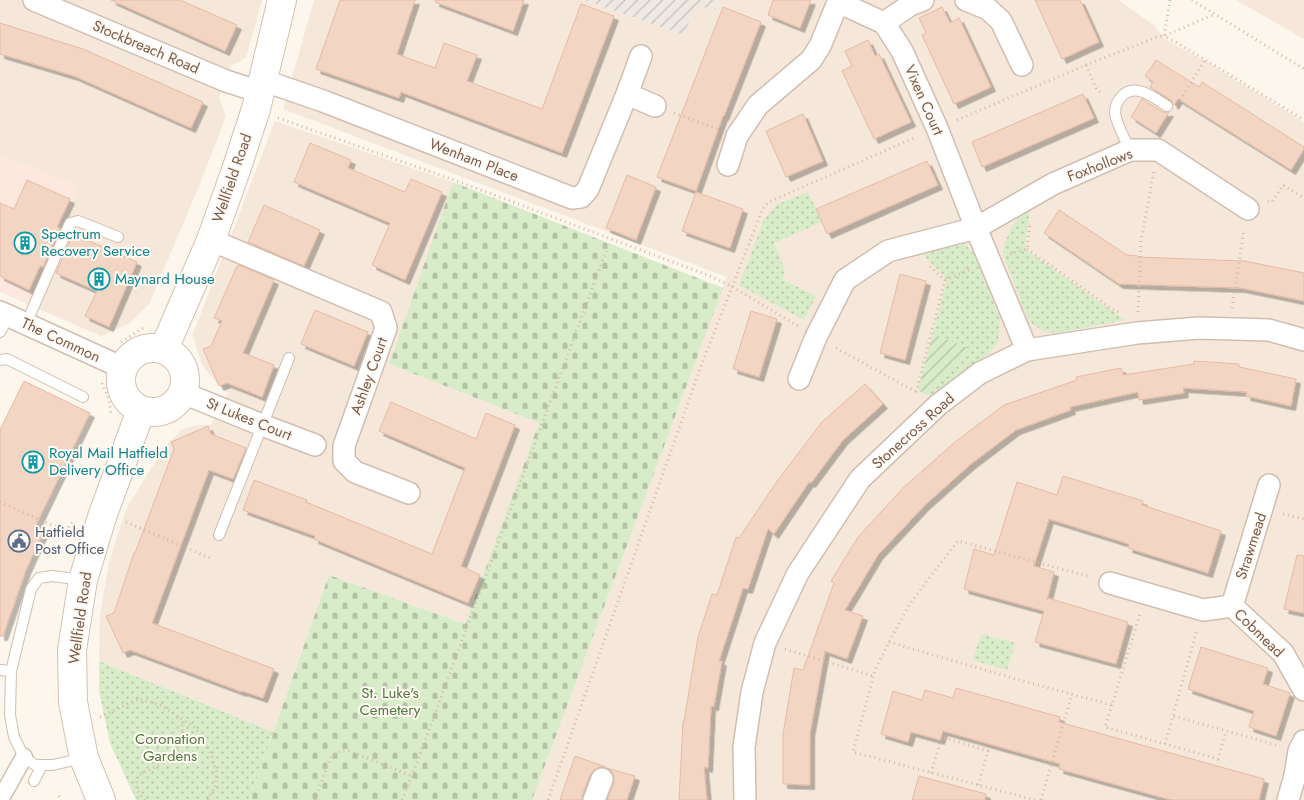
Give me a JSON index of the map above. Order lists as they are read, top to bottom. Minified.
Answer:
{"streets":{"main road":["Wellfield Road"],"street":["Stockbreach Road","Vixen Court","Wenham Place","Foxhollows","The Common","Ashley Court","St Lukes Court","Stonecross Road","Strawmead","Cobmead"]},"crossings":[["Stockbreach Road","Wenham Place"],["Stockbreach Road","Wellfield Road"],["Vixen Court","Foxhollows"],["Wenham Place","Wellfield Road"],["Wellfield Road","The Common"],["Wellfield Road","Ashley Court"],["Wellfield Road","St Lukes Court"],["The Common","St Lukes Court"],["Strawmead","Cobmead"]],"parks":["St. Luke's Cemetery","Coronation Gardens"],"places":{"building":["Spectrum Recovery Service","Maynard House","Royal Mail Hatfield Delivery Office"],"public building":["Hatfield Post Office"]}}
